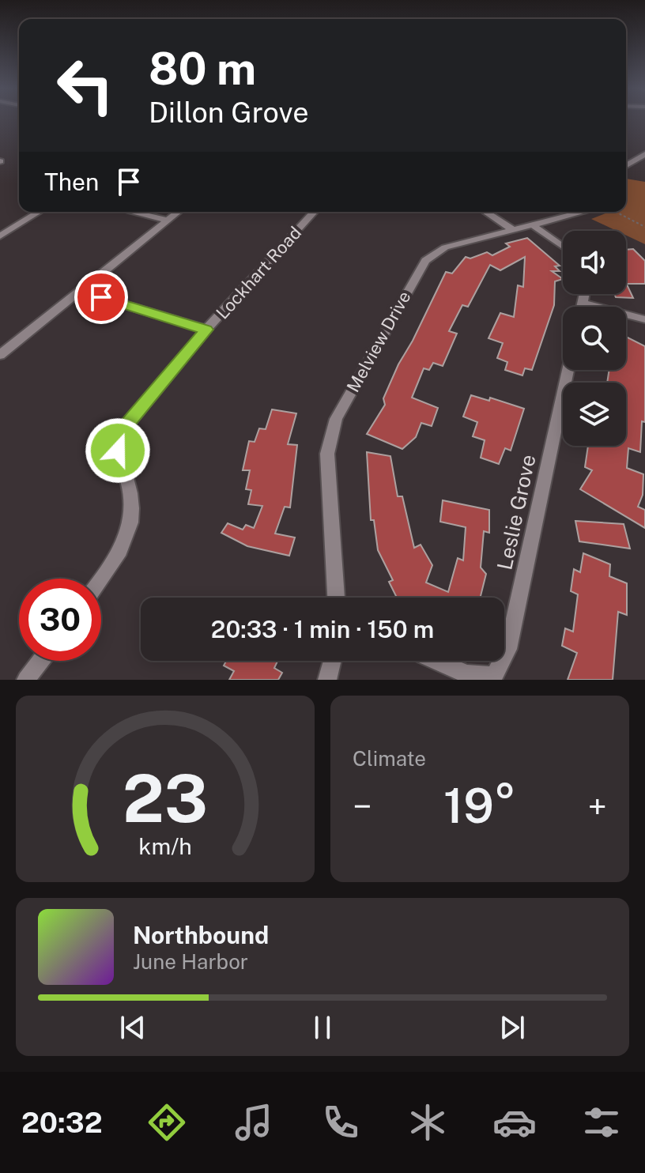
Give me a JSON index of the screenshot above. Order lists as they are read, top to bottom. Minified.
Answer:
{"streets":{"street":["Lockhart Road","Melview Drive","Leslie Grove"]},"page":{"turn":["80 m","Dillon Grove"],"then":"Then","limit":"30","trip":"20:33 · 1 min · 150 m","tile":"Climate","heat":["−","19°","+"],"song":["Northbound","June Harbor"],"tabs":"20:32","gauge":["23","km/h"]}}
